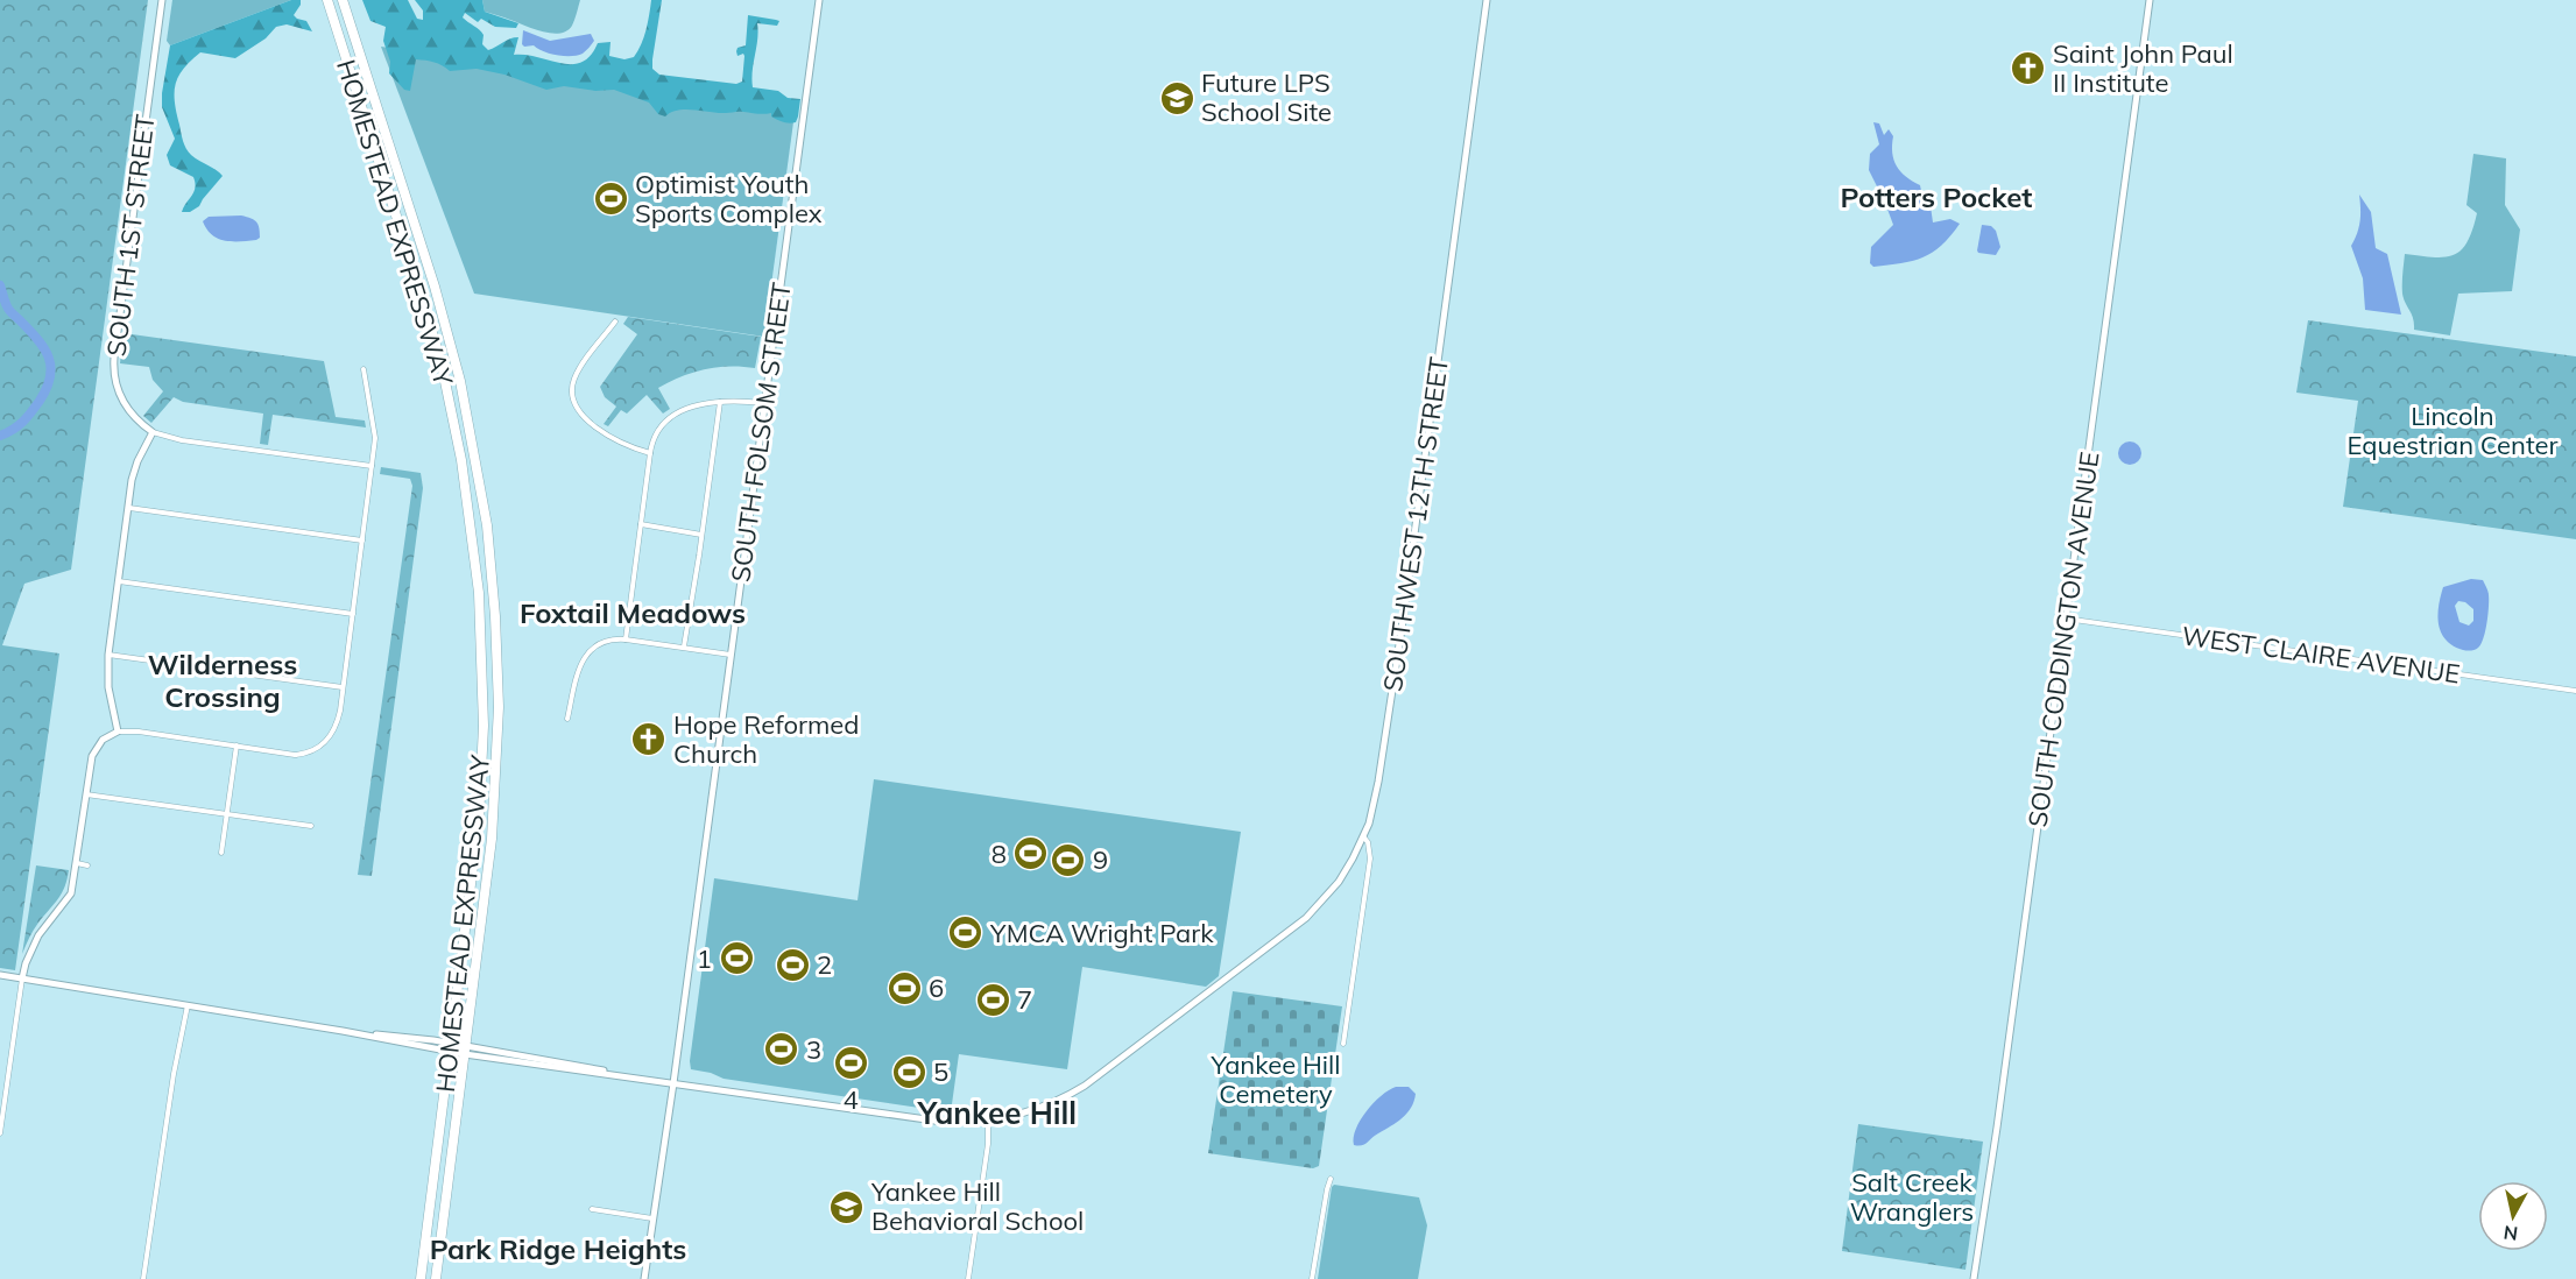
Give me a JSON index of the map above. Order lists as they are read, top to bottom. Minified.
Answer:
{"streets":{"highway":["HOMESTEAD EXPRESSWAY"],"street":["SOUTH 1ST STREET","SOUTH FOLSOM STREET","SOUTHWEST 12TH STREET","SOUTH CODDINGTON AVENUE","WEST CLAIRE AVENUE"]},"crossings":[["SOUTH CODDINGTON AVENUE","WEST CLAIRE AVENUE"]],"districts":["Potters Pocket","Foxtail Meadows","Wilderness Crossing","Yankee Hill","Park Ridge Heights"],"parks":["Lincoln Equestrian Center","Yankee Hill Cemetery","Salt Creek Wranglers"],"places":{"church":["Saint John Paul II Institute","Hope Reformed Church"],"school or university":["Future LPS School Site","Yankee Hill Behavioral School"],"sports":["Optimist Youth Sports Complex","8","9","YMCA Wright Park","1","2","6","7","3","4","5"]},"north":"bottom"}
